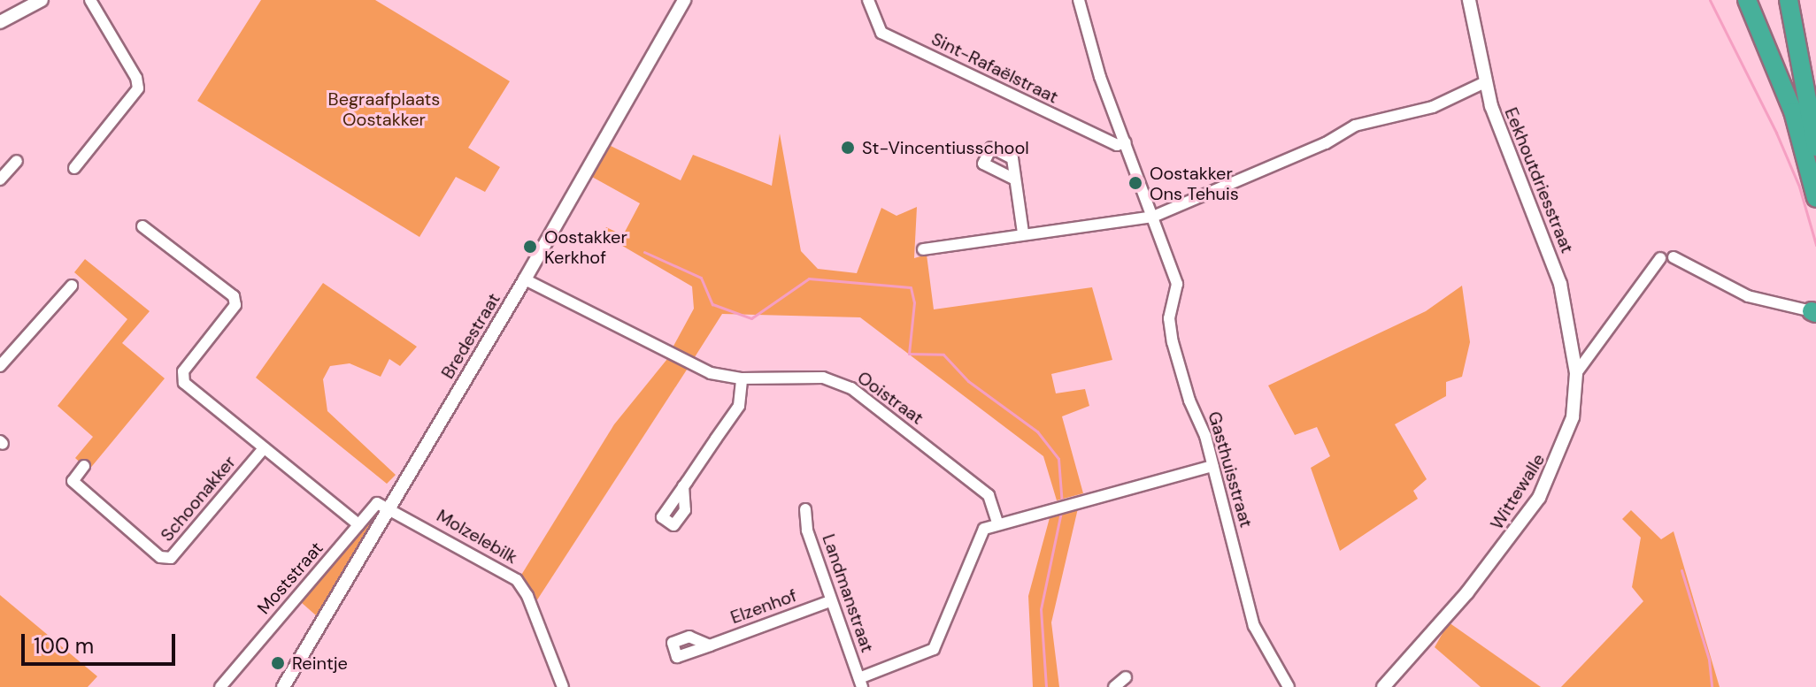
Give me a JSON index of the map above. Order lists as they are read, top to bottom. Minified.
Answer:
{"streets":{"street":["Sint-Rafaëlstraat","Eekhoutdriesstraat","Bredestraat","Ooistraat","Gasthuisstraat","Wittewalle","Schoonakker","Molzelebilk","Moststraat","Landmanstraat","Elzenhof"]},"crossings":[["Sint-Rafaëlstraat","Gasthuisstraat"],["Eekhoutdriesstraat","Wittewalle"],["Bredestraat","Ooistraat"],["Bredestraat","Molzelebilk"],["Bredestraat","Moststraat"],["Molzelebilk","Moststraat"],["Landmanstraat","Elzenhof"]],"parks":["Begraafplaats Oostakker"],"places":["St-Vincentiusschool","Oostakker Ons Tehuis","Oostakker Kerkhof","Reintje"],"scale_bar":"100 m"}
